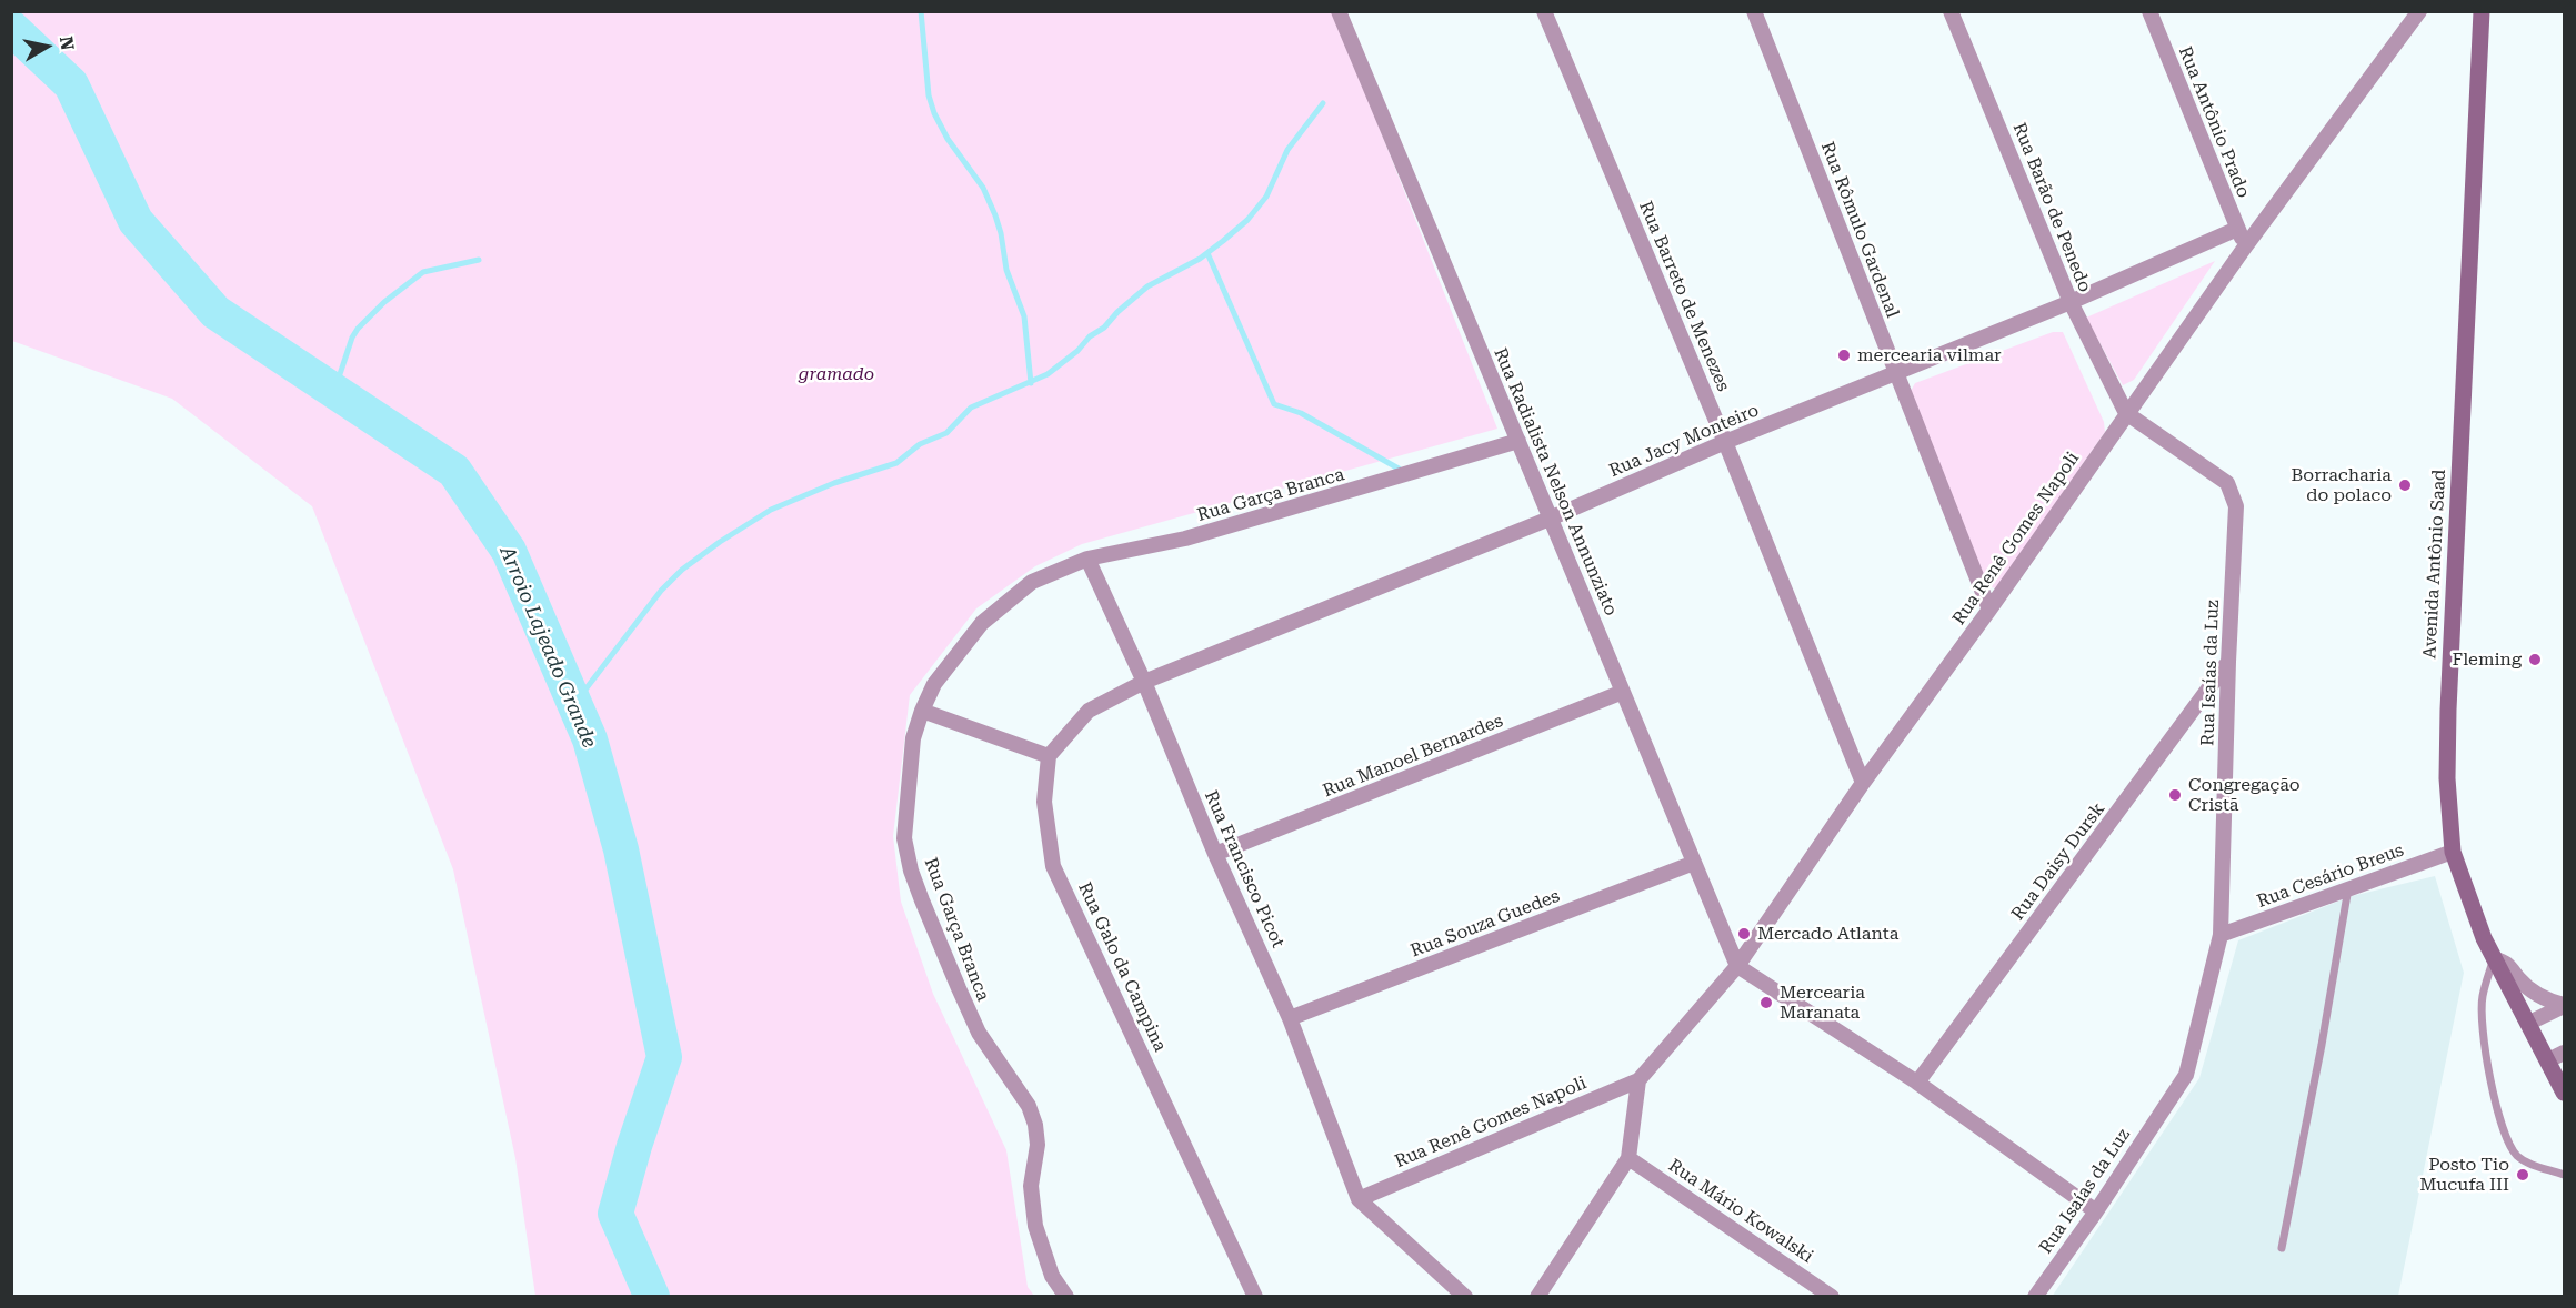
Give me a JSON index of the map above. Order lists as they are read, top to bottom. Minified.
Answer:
{"streets":{"main road":["Avenida Antônio Saad"],"street":["Rua Antônio Prado","Rua Barão de Penedo","Rua Rômulo Gardenal","Rua Barreto de Menezes","Rua Jacy Monteiro","Rua Radialista Nelson Annunziato","Rua Garça Branca","Rua Renê Gomes Napoli","Rua Isaías da Luz","Rua Manoel Bernardes","Rua Daisy Dursk","Rua Francisco Picot","Rua Cesário Breus","Rua Souza Guedes","Rua Galo da Campina","Rua Mário Kowalski"]},"crossings":[["Rua Antônio Prado","Rua Jacy Monteiro"],["Rua Antônio Prado","Rua Renê Gomes Napoli"],["Rua Barão de Penedo","Rua Jacy Monteiro"],["Rua Barão de Penedo","Rua Renê Gomes Napoli"],["Rua Barão de Penedo","Rua Isaías da Luz"],["Rua Rômulo Gardenal","Rua Jacy Monteiro"],["Rua Rômulo Gardenal","Rua Renê Gomes Napoli"],["Rua Barreto de Menezes","Rua Jacy Monteiro"],["Rua Barreto de Menezes","Rua Renê Gomes Napoli"],["Rua Jacy Monteiro","Rua Radialista Nelson Annunziato"],["Rua Jacy Monteiro","Rua Francisco Picot"],["Rua Radialista Nelson Annunziato","Rua Garça Branca"],["Rua Radialista Nelson Annunziato","Rua Renê Gomes Napoli"],["Rua Radialista Nelson Annunziato","Rua Manoel Bernardes"],["Rua Radialista Nelson Annunziato","Rua Souza Guedes"],["Rua Garça Branca","Rua Francisco Picot"],["Rua Renê Gomes Napoli","Rua Isaías da Luz"],["Rua Renê Gomes Napoli","Rua Francisco Picot"],["Avenida Antônio Saad","Rua Cesário Breus"],["Rua Isaías da Luz","Rua Daisy Dursk"],["Rua Isaías da Luz","Rua Cesário Breus"],["Rua Manoel Bernardes","Rua Francisco Picot"],["Rua Francisco Picot","Rua Souza Guedes"]],"water":["Arroio Lajeado Grande"],"parks":["gramado"],"places":["mercearia vilmar","Borracharia do polaco","Fleming","Congregação Cristã","Mercado Atlanta","Mercearia Maranata","Posto Tio Mucufa III"],"north":"right"}
